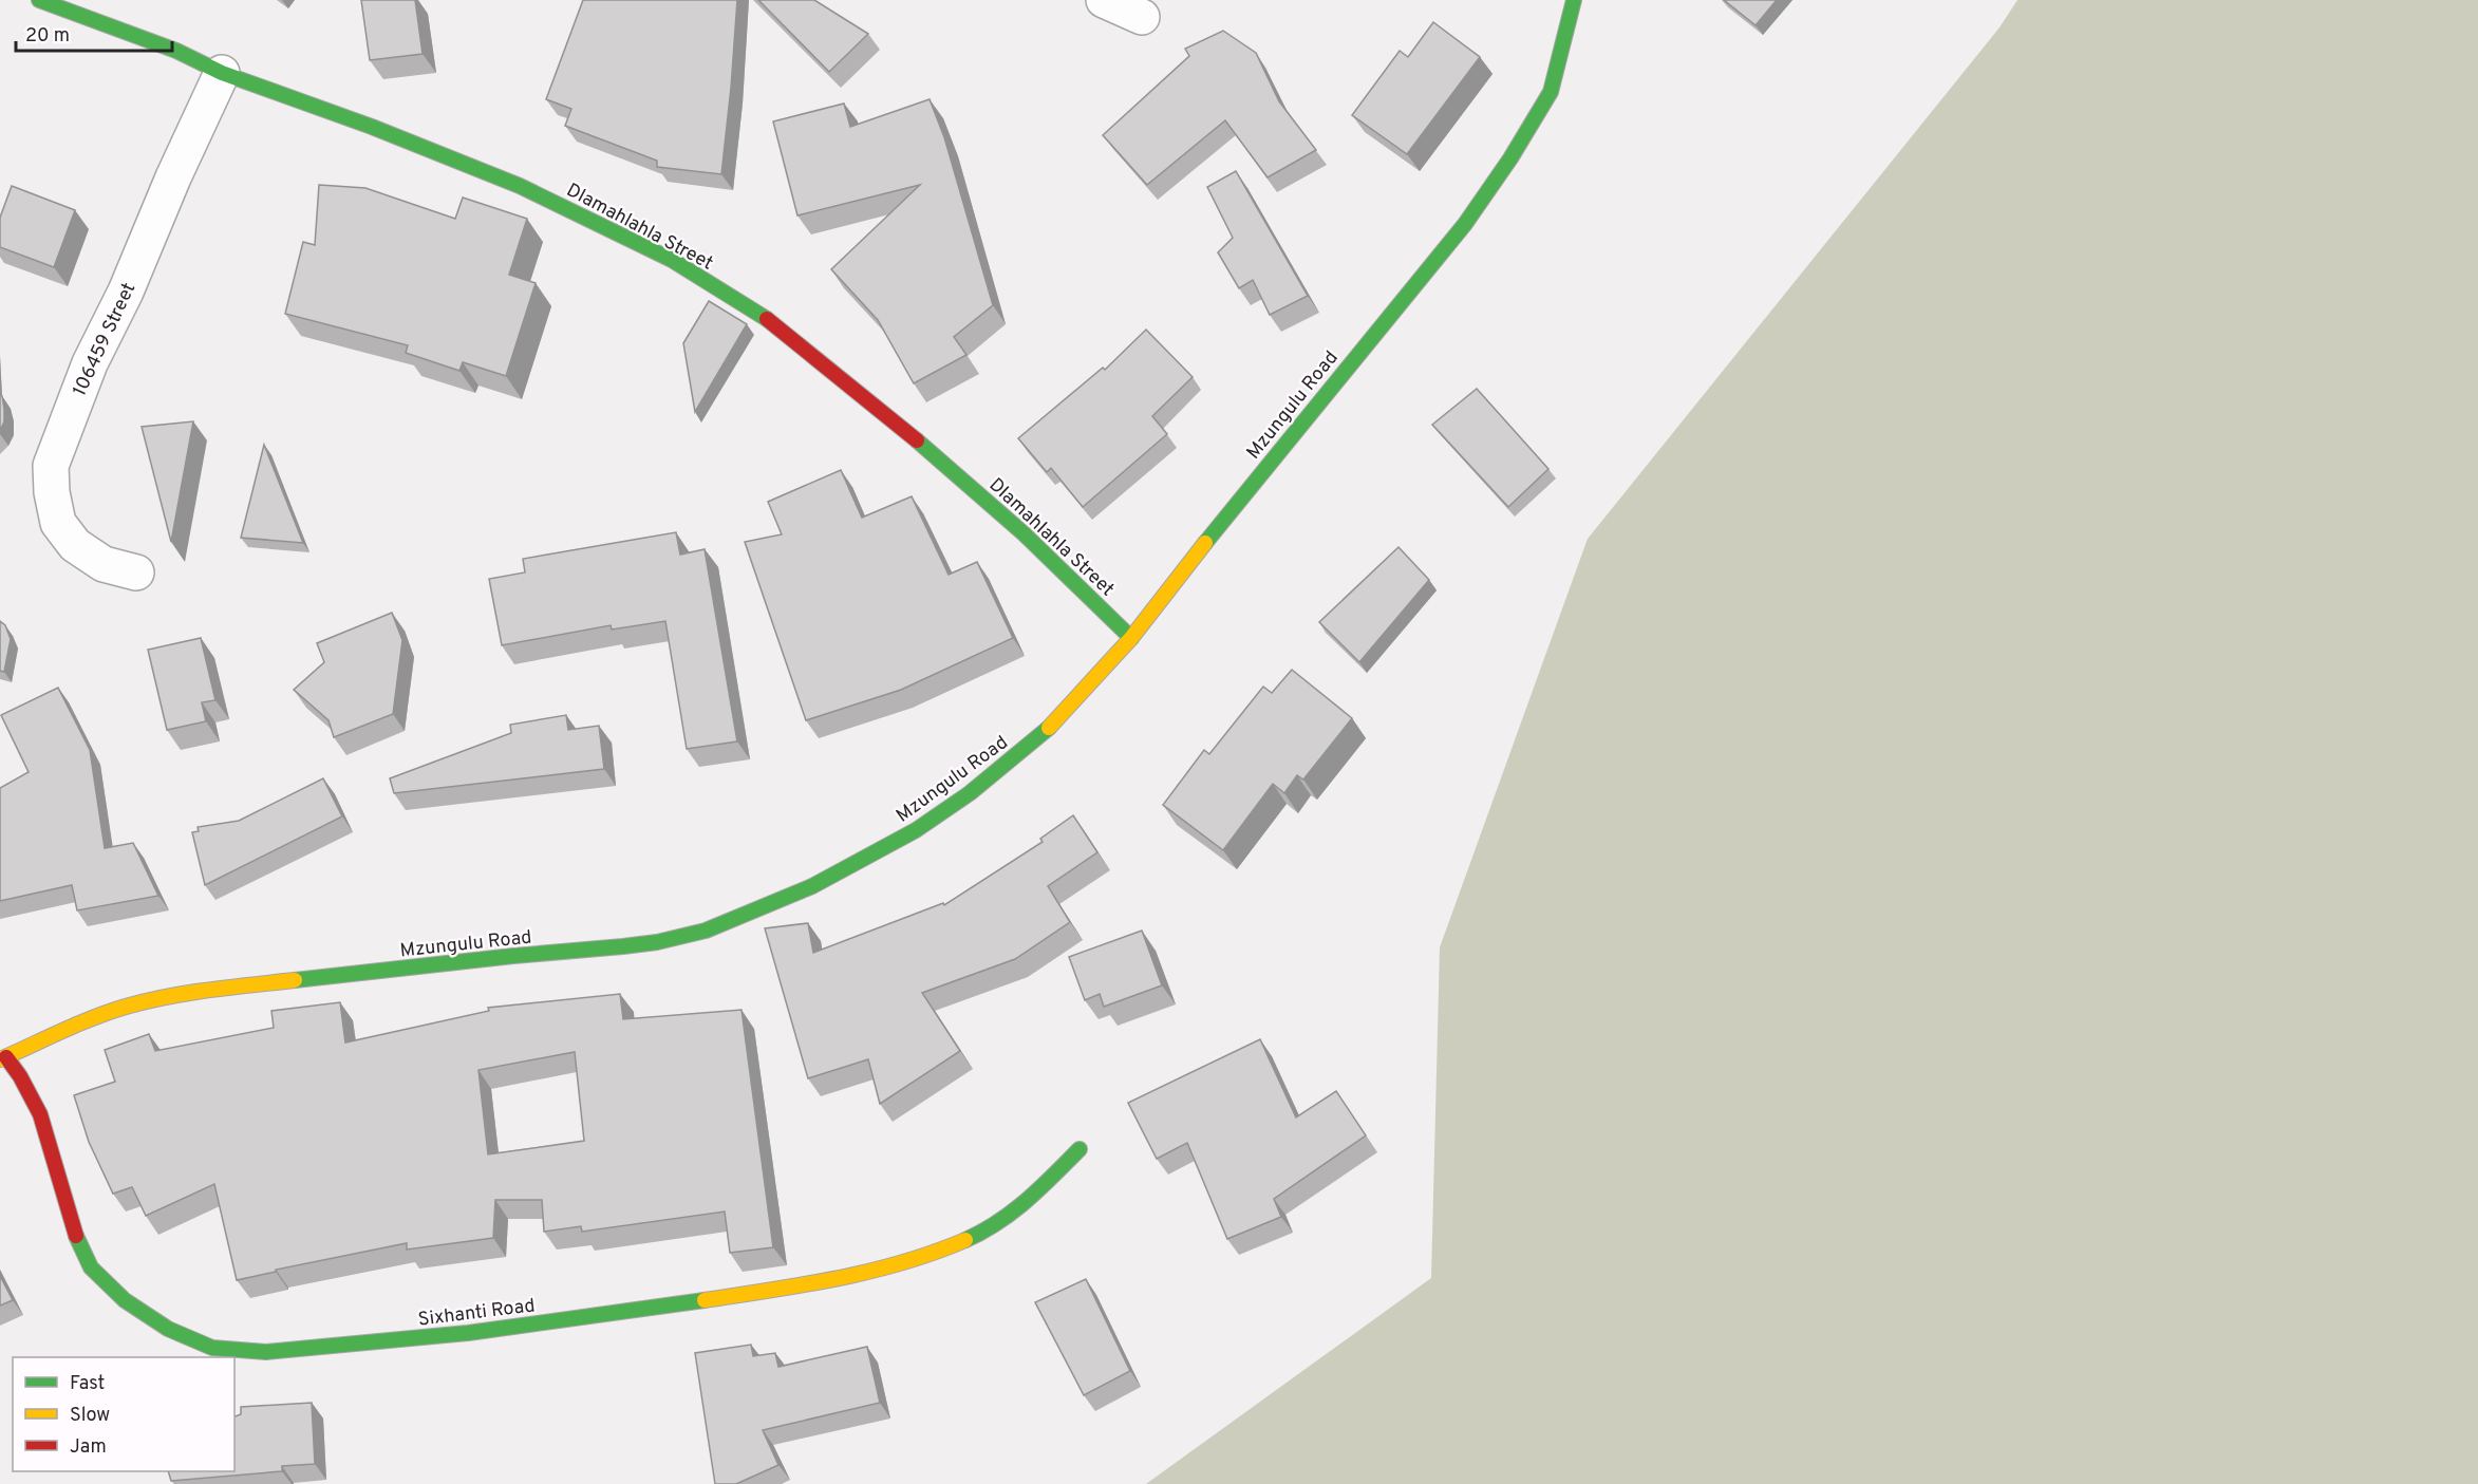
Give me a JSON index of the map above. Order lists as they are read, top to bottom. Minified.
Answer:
{"streets":{"street":["Dlamahlahla Street","106459 Street","Mzungulu Road","Sixhanti Road"]},"crossings":[["Dlamahlahla Street","106459 Street"],["Dlamahlahla Street","Mzungulu Road"],["Mzungulu Road","Sixhanti Road"]],"legend":["Fast","Slow","Jam"],"scale_bar":"20 m"}
